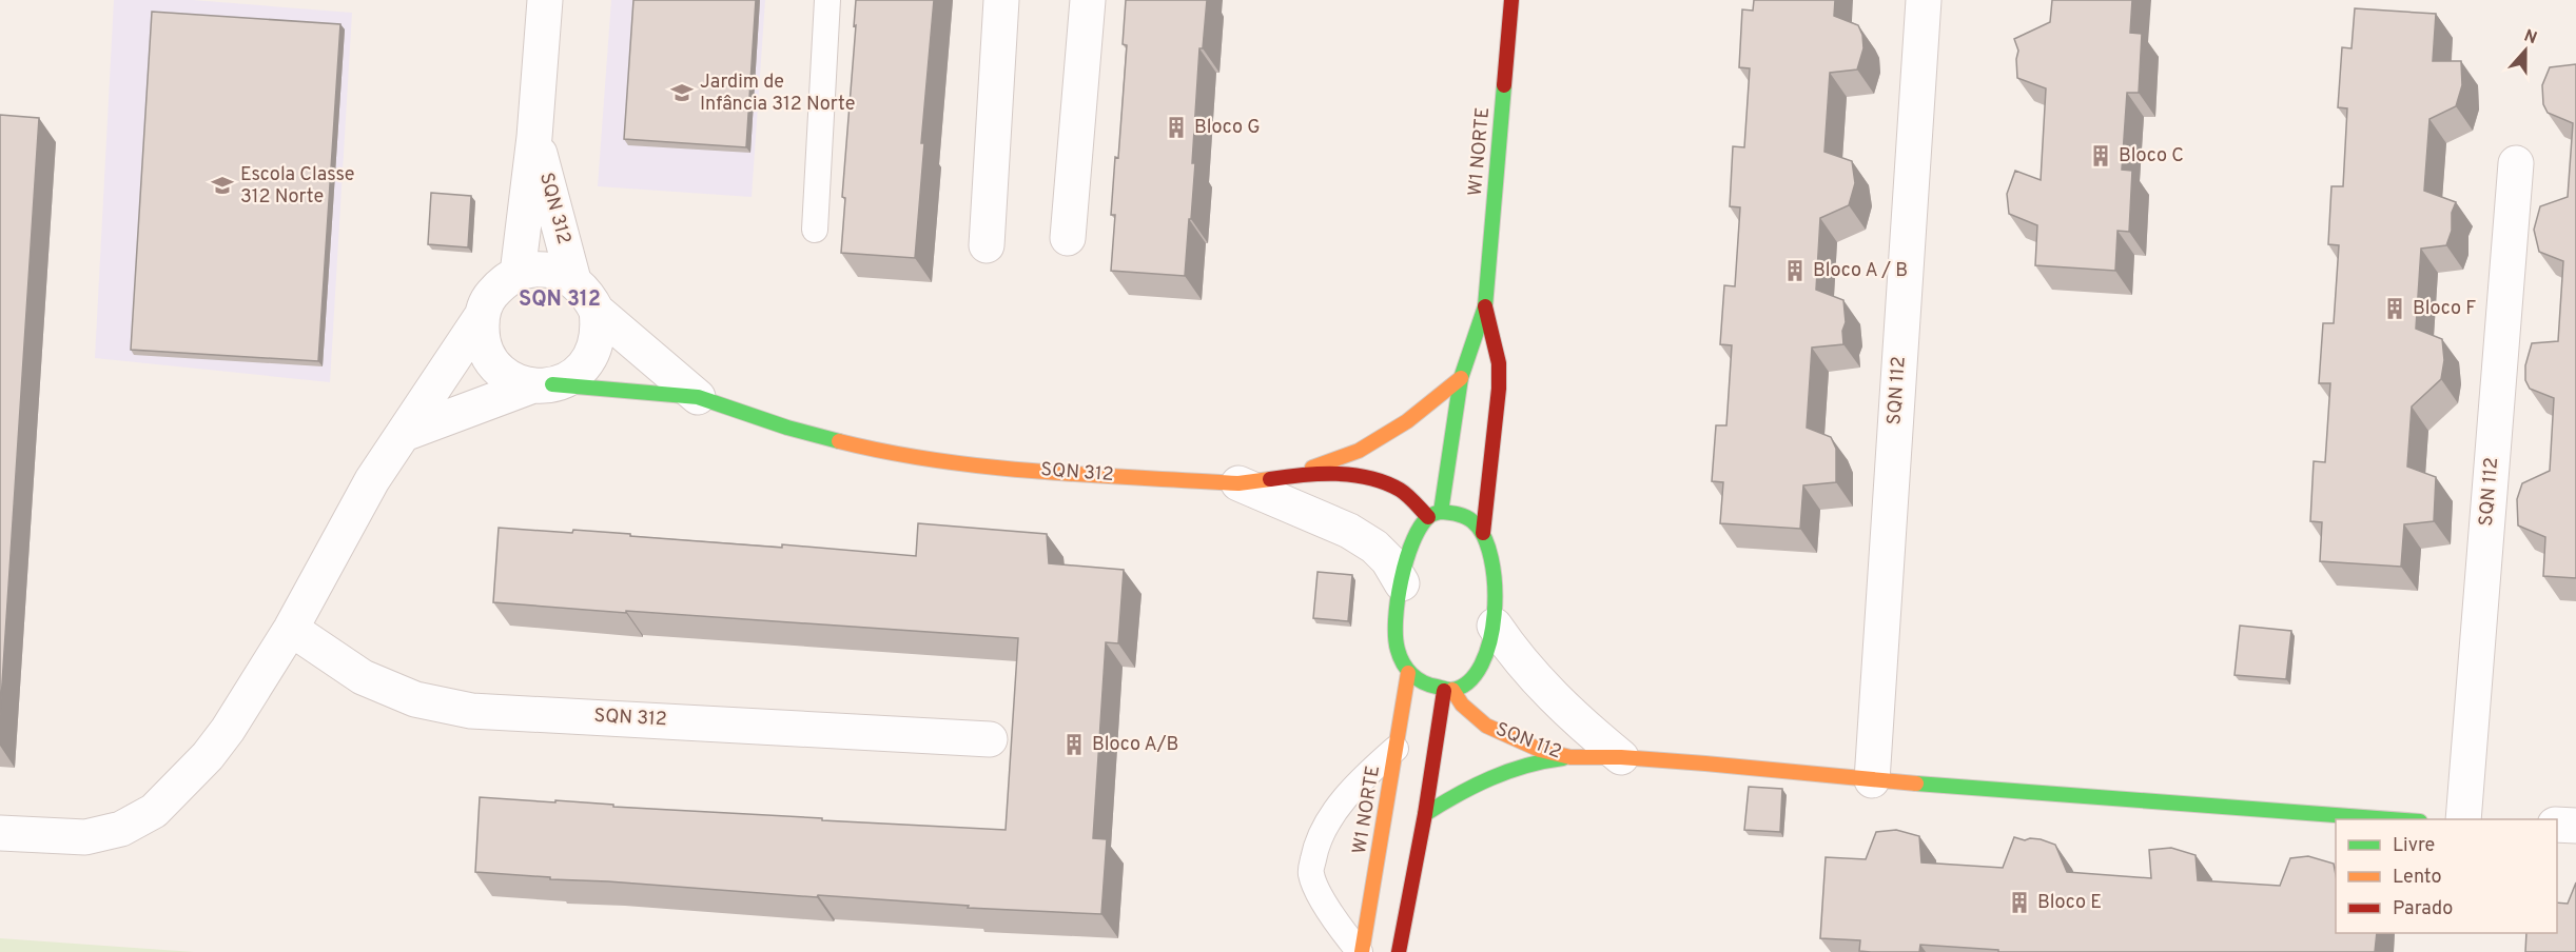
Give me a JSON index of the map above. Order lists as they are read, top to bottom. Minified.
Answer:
{"streets":{"street":["W1 NORTE","SQN 312","SQN 112"]},"crossings":[["W1 NORTE","SQN 312"],["W1 NORTE","SQN 112"],["SQN 312","SQN 112"]],"districts":["SQN 312"],"places":{"school or university":["Jardim de Infância 312 Norte","Escola Classe 312 Norte"],"building":["Bloco G","Bloco C","Bloco A / B","Bloco F","Bloco A/B","Bloco E"]},"legend":["Livre","Lento","Parado"],"north":"top"}
